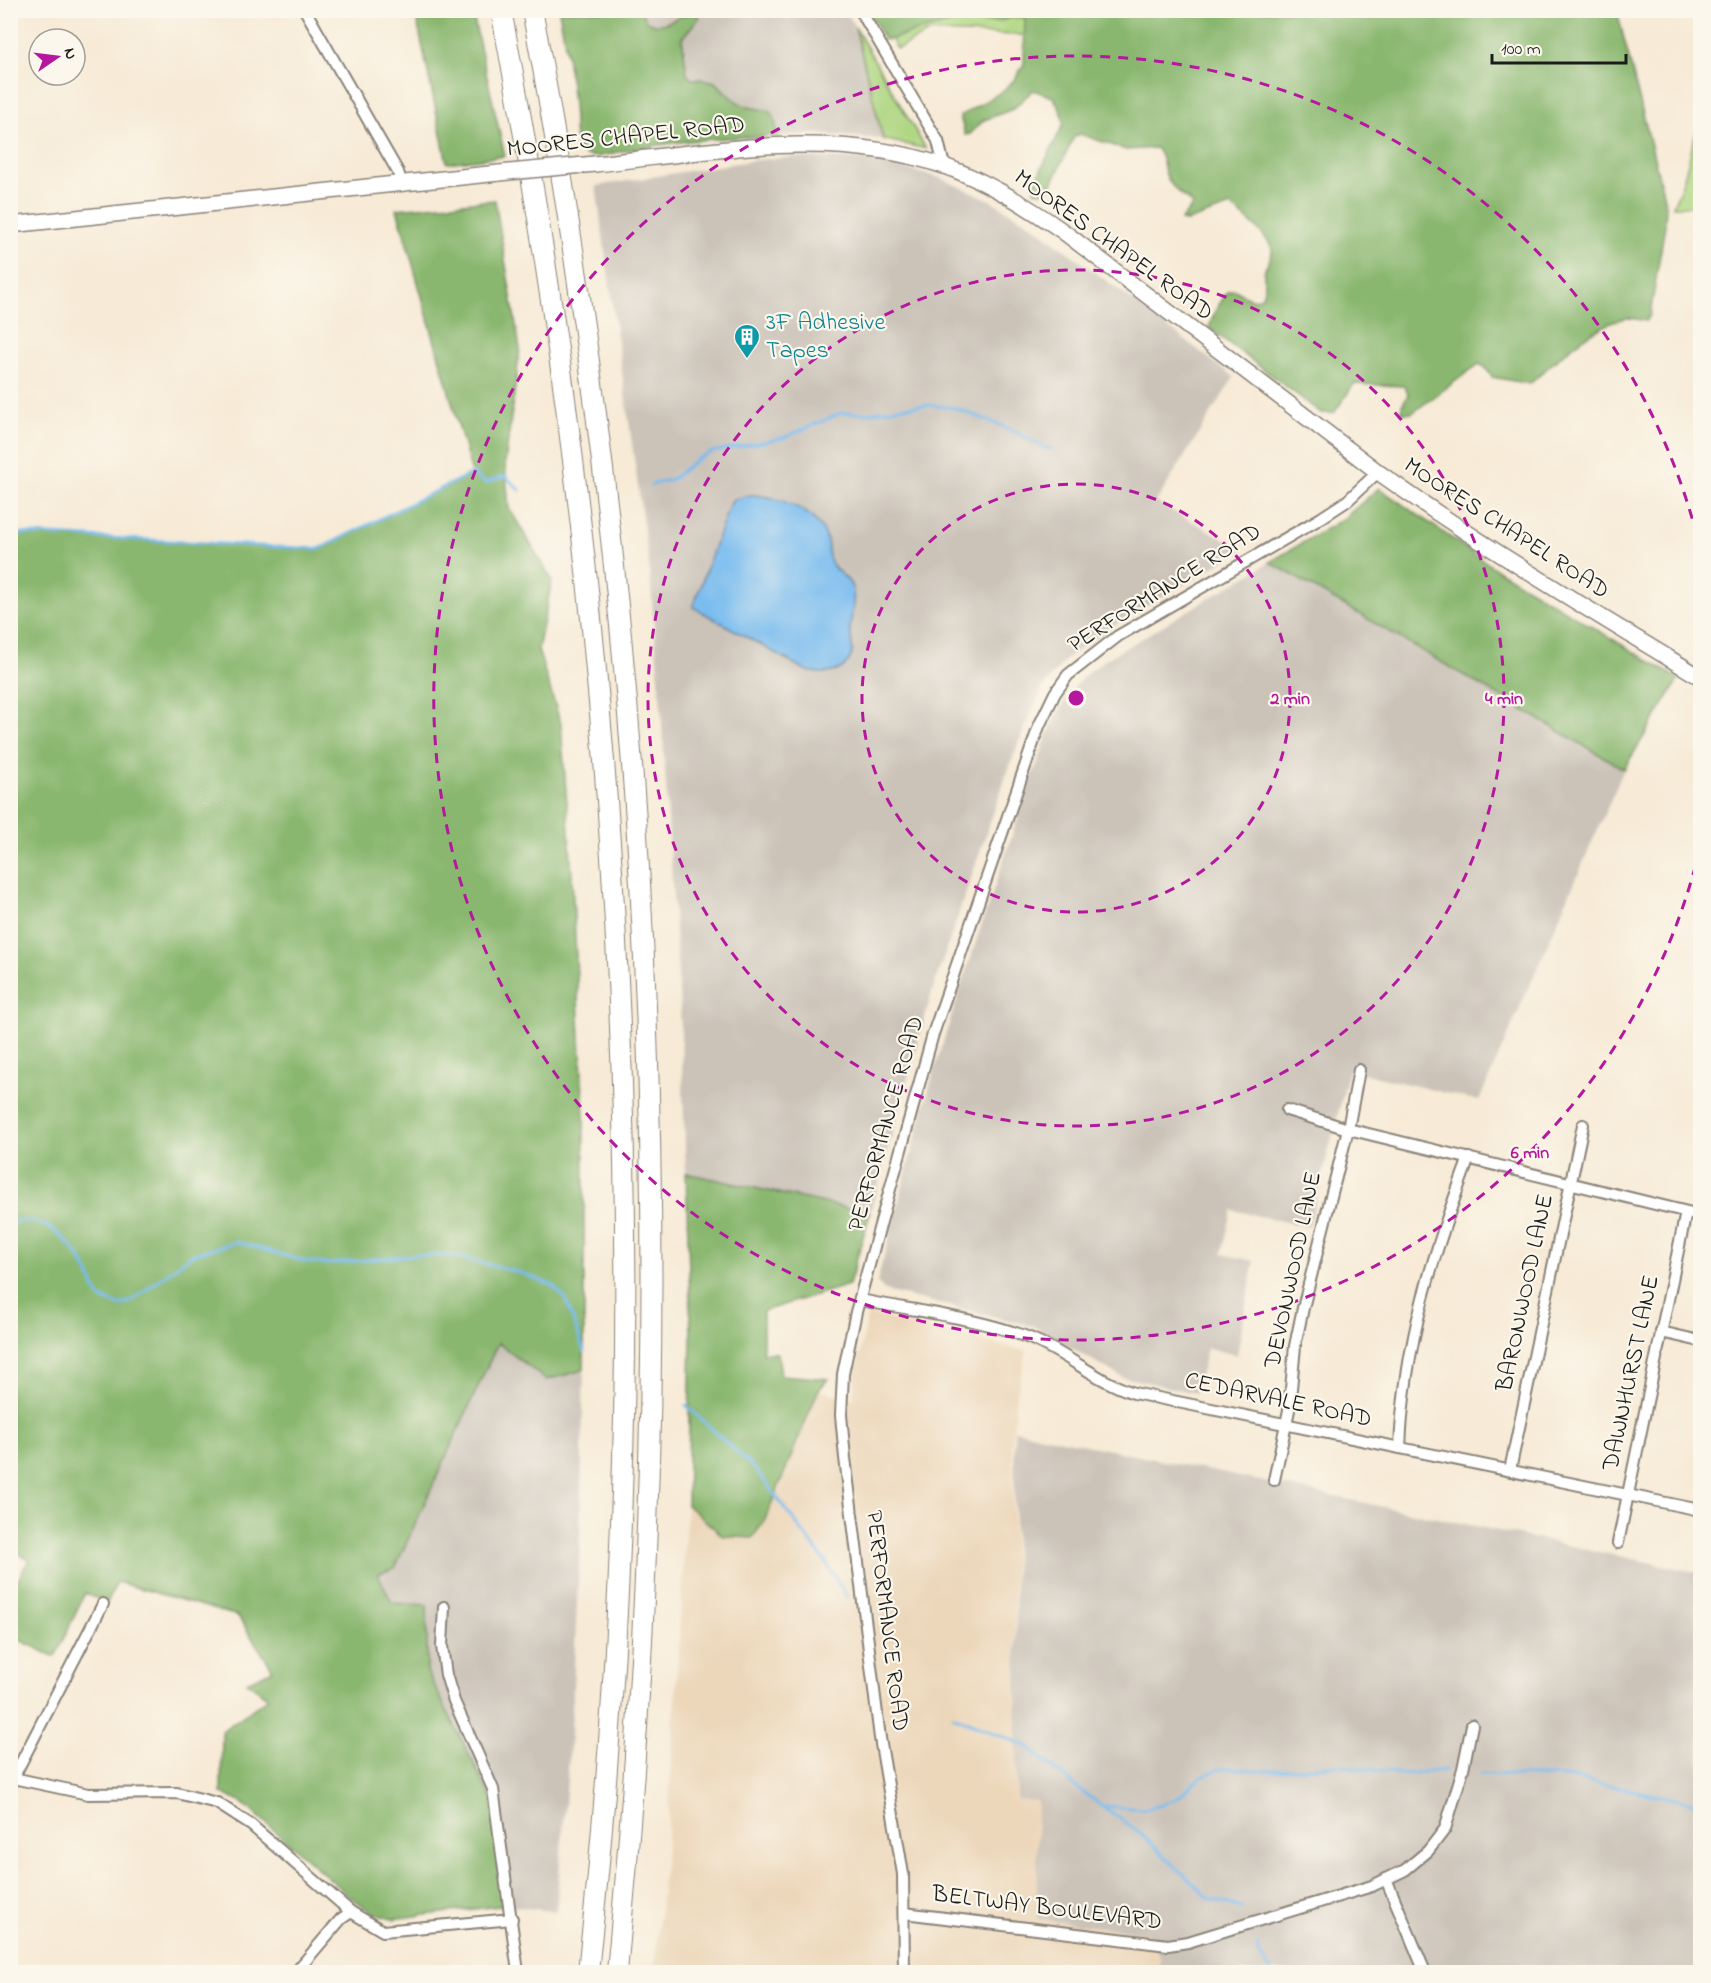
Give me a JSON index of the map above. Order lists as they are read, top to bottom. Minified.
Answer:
{"streets":{"main road":["MOORES CHAPEL ROAD"],"street":["PERFORMANCE ROAD","DEVONWOOD LANE","BARONWOOD LANE","DAWNHURST LANE","CEDARVALE ROAD","BELTWAY BOULEVARD"]},"crossings":[["MOORES CHAPEL ROAD","PERFORMANCE ROAD"],["PERFORMANCE ROAD","CEDARVALE ROAD"],["PERFORMANCE ROAD","BELTWAY BOULEVARD"],["DEVONWOOD LANE","CEDARVALE ROAD"],["BARONWOOD LANE","CEDARVALE ROAD"],["DAWNHURST LANE","CEDARVALE ROAD"]],"places":{"building":["3F Adhesive Tapes"]},"scale_bar":"100 m","north":"right","rings":["2 min","4 min","6 min"]}
